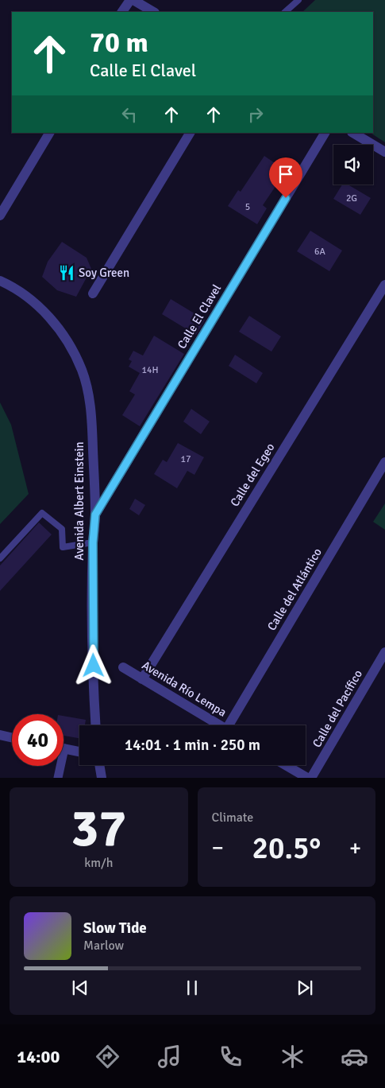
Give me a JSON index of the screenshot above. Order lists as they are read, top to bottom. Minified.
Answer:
{"streets":{"street":["Calle El Clavel","Calle del Egeo","Avenida Albert Einstein","Calle del Atlántico","Avenida Río Lempa","Calle del Pacífico"]},"crossings":[["Calle El Clavel","Avenida Albert Einstein"],["Calle del Egeo","Avenida Río Lempa"]],"places":{"restaurant":["Soy Green"]},"house_numbers":["2G","5","6A","14H","17"],"page":{"turn":["70 m","Calle El Clavel"],"limit":"40","trip":"14:01 · 1 min · 250 m","tile":[["37","km/h"],"Climate"],"heat":["−","20.5°","+"],"song":["Slow Tide","Marlow"],"tabs":"14:00"}}
